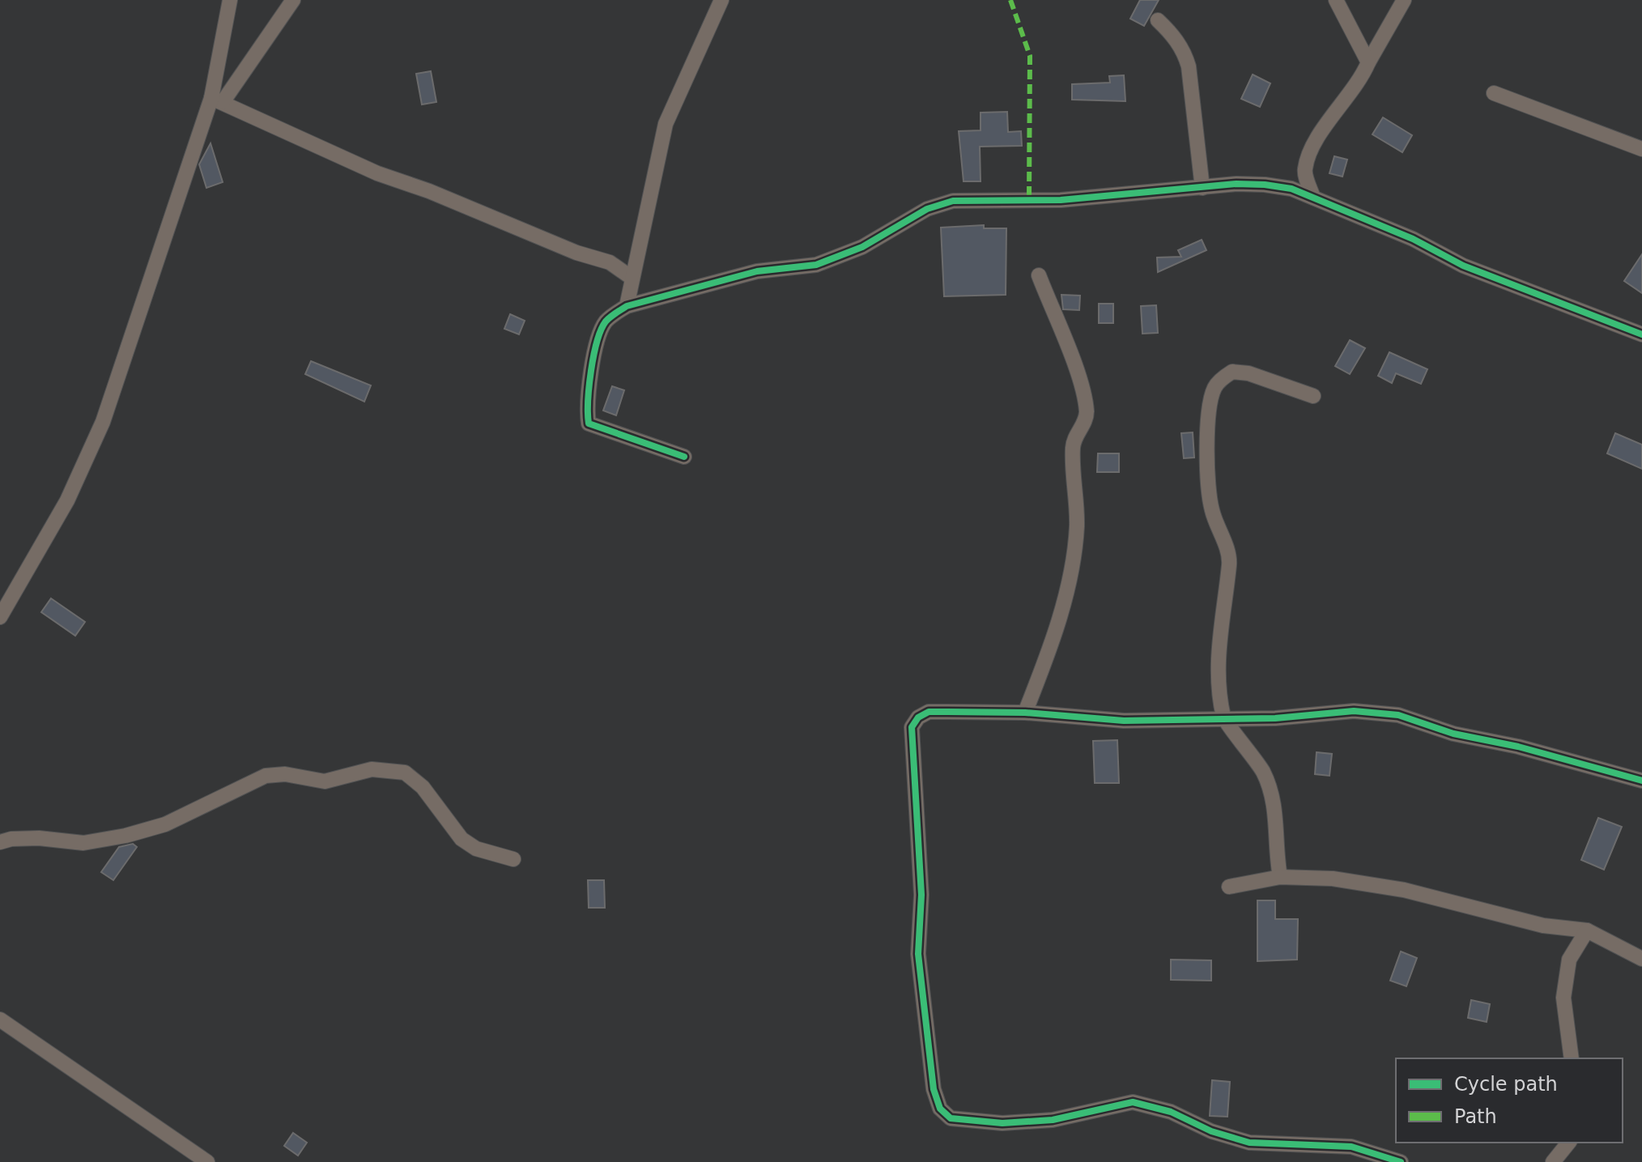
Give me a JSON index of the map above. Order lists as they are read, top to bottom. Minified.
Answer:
{"legend":["Cycle path","Path"]}
